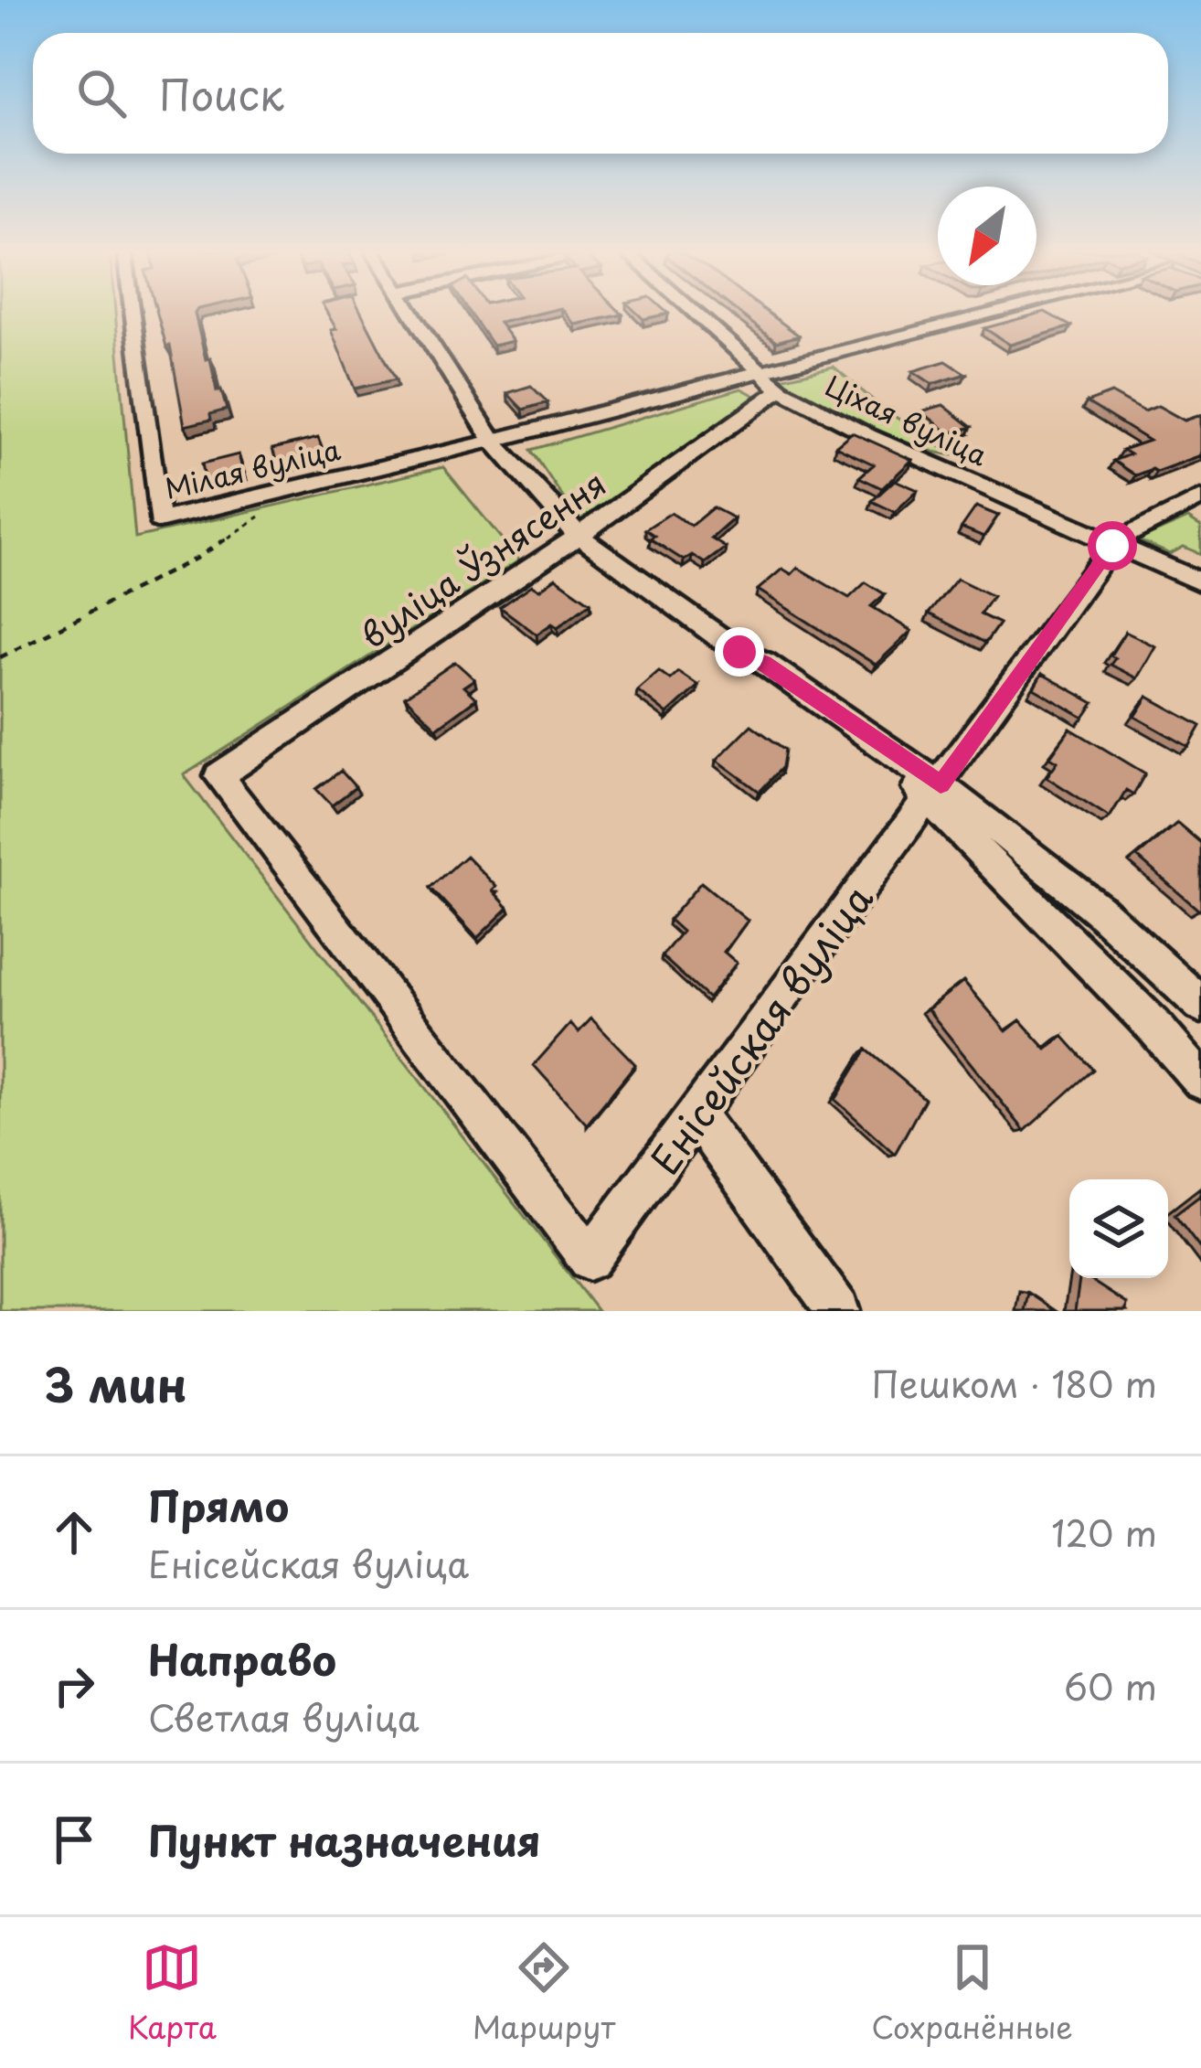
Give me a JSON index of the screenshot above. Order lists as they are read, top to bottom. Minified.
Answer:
{"streets":{"street":["Ціхая вуліца","Мілая вуліца","вуліца Ўзнясення","Енісейская вуліца"]},"crossings":[["Ціхая вуліца","вуліца Ўзнясення"],["Ціхая вуліца","Енісейская вуліца"],["Мілая вуліца","вуліца Ўзнясення"],["вуліца Ўзнясення","Енісейская вуліца"]],"north":"bottom left","page":{"search":"Поиск","heading":["3 мин","Пешком · 180 m"],"list":[["Прямо","Енісейская вуліца","120 m"],["Направо","Светлая вуліца","60 m"],"Пункт назначения"],"nav":["Карта","Маршрут","Сохранённые"]}}
